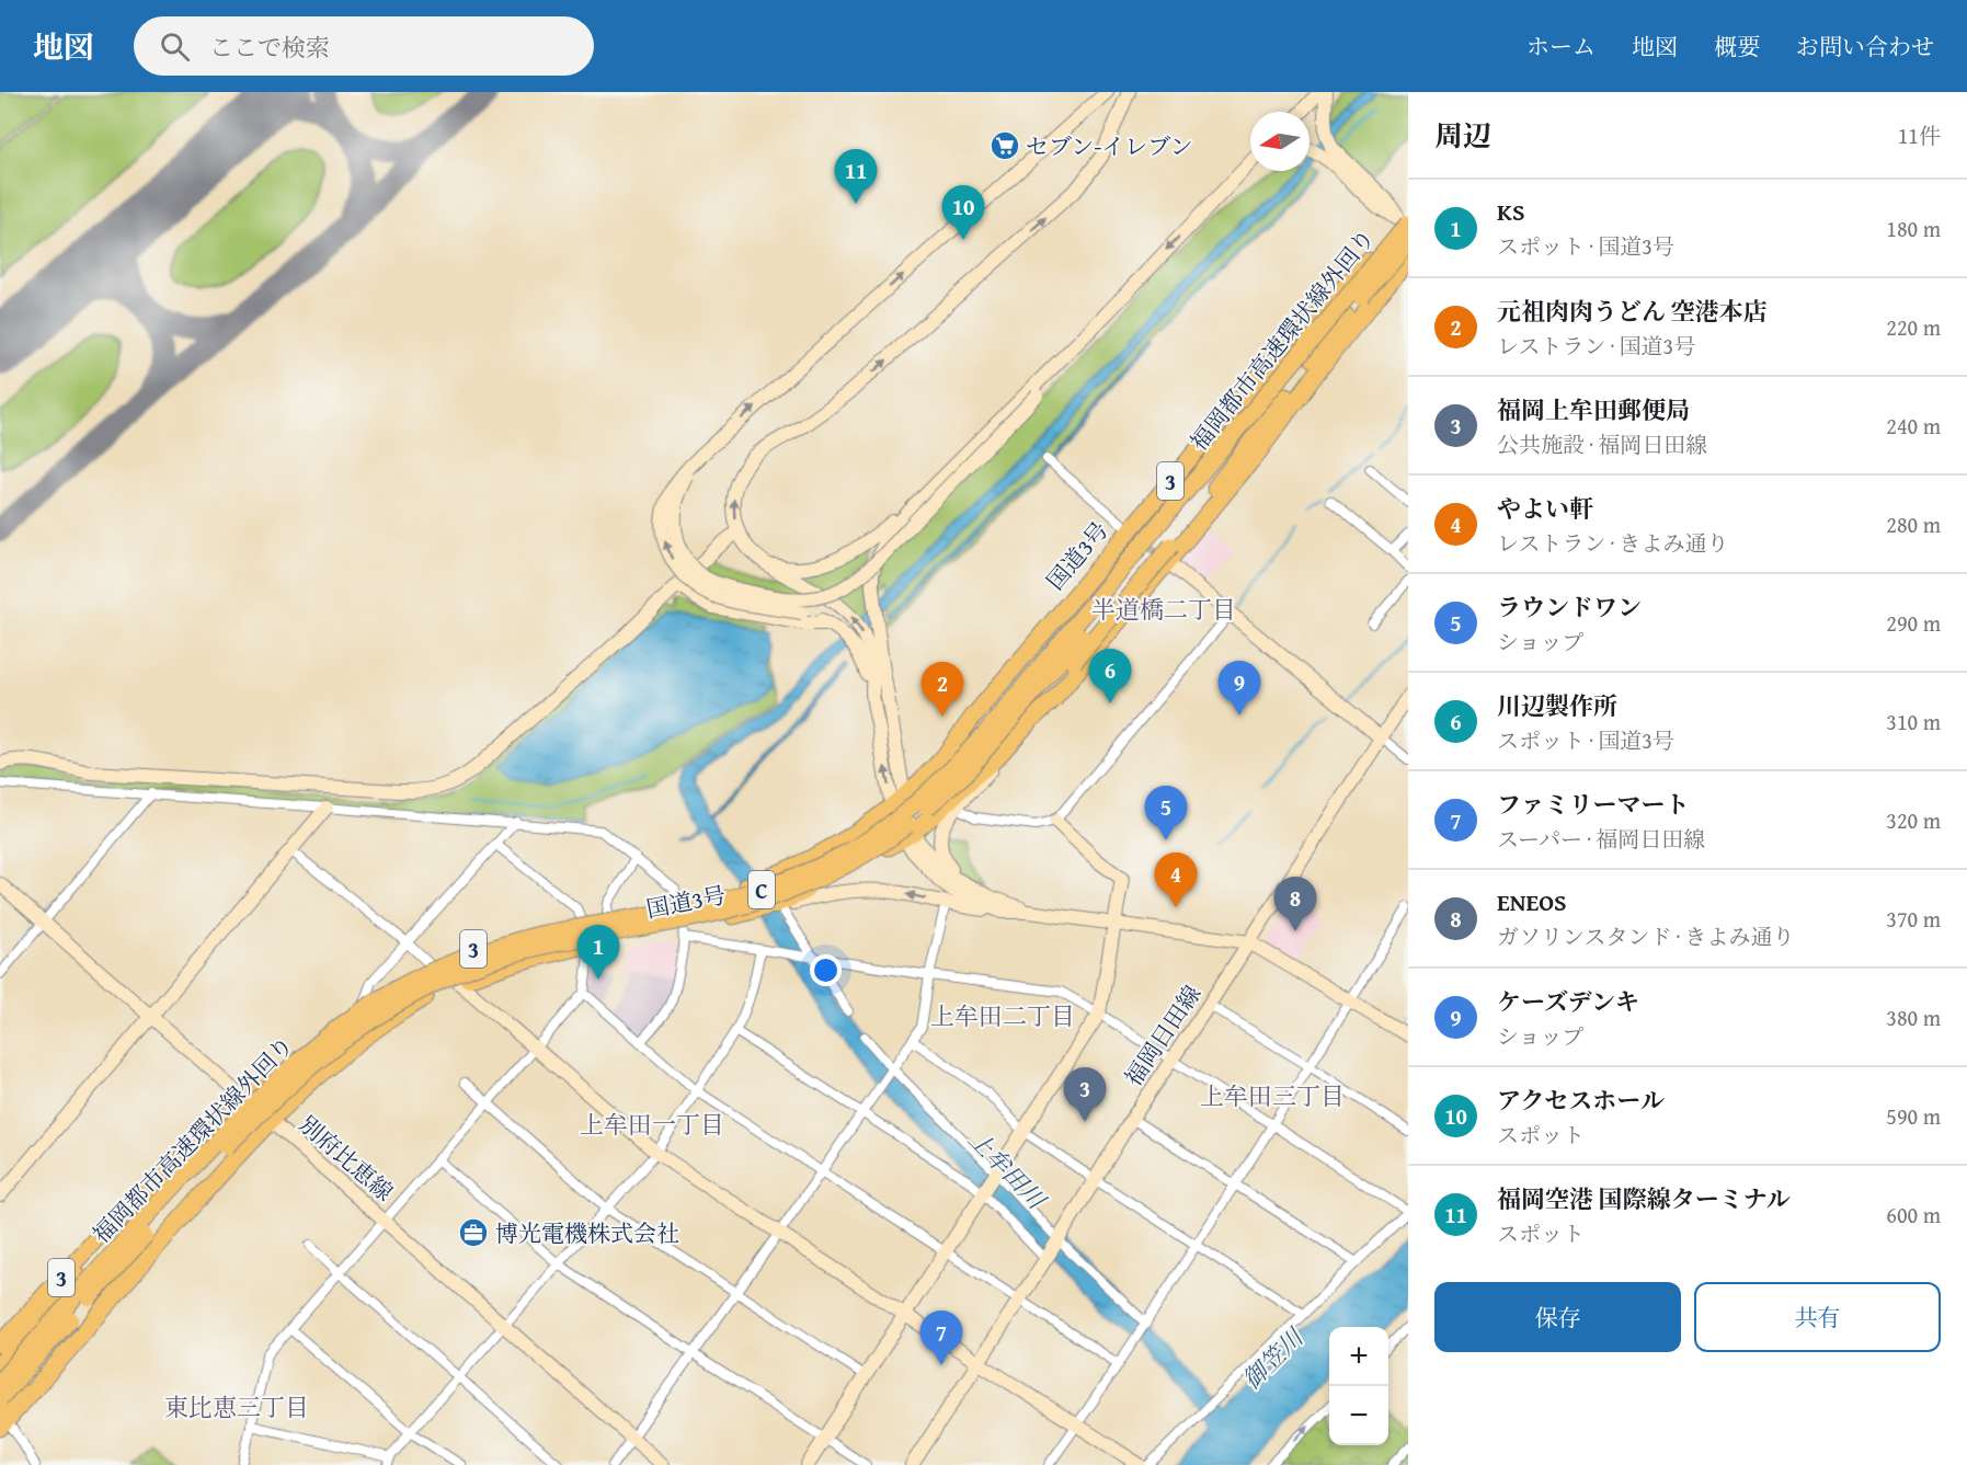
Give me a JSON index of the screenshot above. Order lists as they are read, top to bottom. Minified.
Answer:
{"streets":{"highway":["福岡都市高速環状線外回り","3","国道3号","C"],"street":["福岡日田線","別府比恵線"]},"crossings":[["福岡都市高速環状線外回り","国道3号"],["福岡都市高速環状線外回り","C"],["国道3号","C"],["国道3号","別府比恵線"]],"districts":["半道橋二丁目","上牟田二丁目","上牟田三丁目","上牟田一丁目","東比恵三丁目"],"water":["上牟田川","御笠川"],"places":{"supermarket":["セブン-イレブン"],"office":["博光電機株式会社"]},"north":"left","page":{"header":"地図","search":"ここで検索","nav":["ホーム","地図","概要","お問い合わせ"],"heading":["周辺","11件"],"pins":["11","10","6","9","2","5","4","8","1","3","7"],"list":[{"mark":"1","name":"KS","note":"スポット · 国道3号","value":"180 m"},{"mark":"2","name":"元祖肉肉うどん 空港本店","note":"レストラン · 国道3号","value":"220 m"},{"mark":"3","name":"福岡上牟田郵便局","note":"公共施設 · 福岡日田線","value":"240 m"},{"mark":"4","name":"やよい軒","note":"レストラン · きよみ通り","value":"280 m"},{"mark":"5","name":"ラウンドワン","note":"ショップ","value":"290 m"},{"mark":"6","name":"川辺製作所","note":"スポット · 国道3号","value":"310 m"},{"mark":"7","name":"ファミリーマート","note":"スーパー · 福岡日田線","value":"320 m"},{"mark":"8","name":"ENEOS","note":"ガソリンスタンド · きよみ通り","value":"370 m"},{"mark":"9","name":"ケーズデンキ","note":"ショップ","value":"380 m"},{"mark":"10","name":"アクセスホール","note":"スポット","value":"590 m"},{"mark":"11","name":"福岡空港 国際線ターミナル","note":"スポット","value":"600 m"}],"buttons":["保存","共有"],"map_buttons":["+","−"]}}
